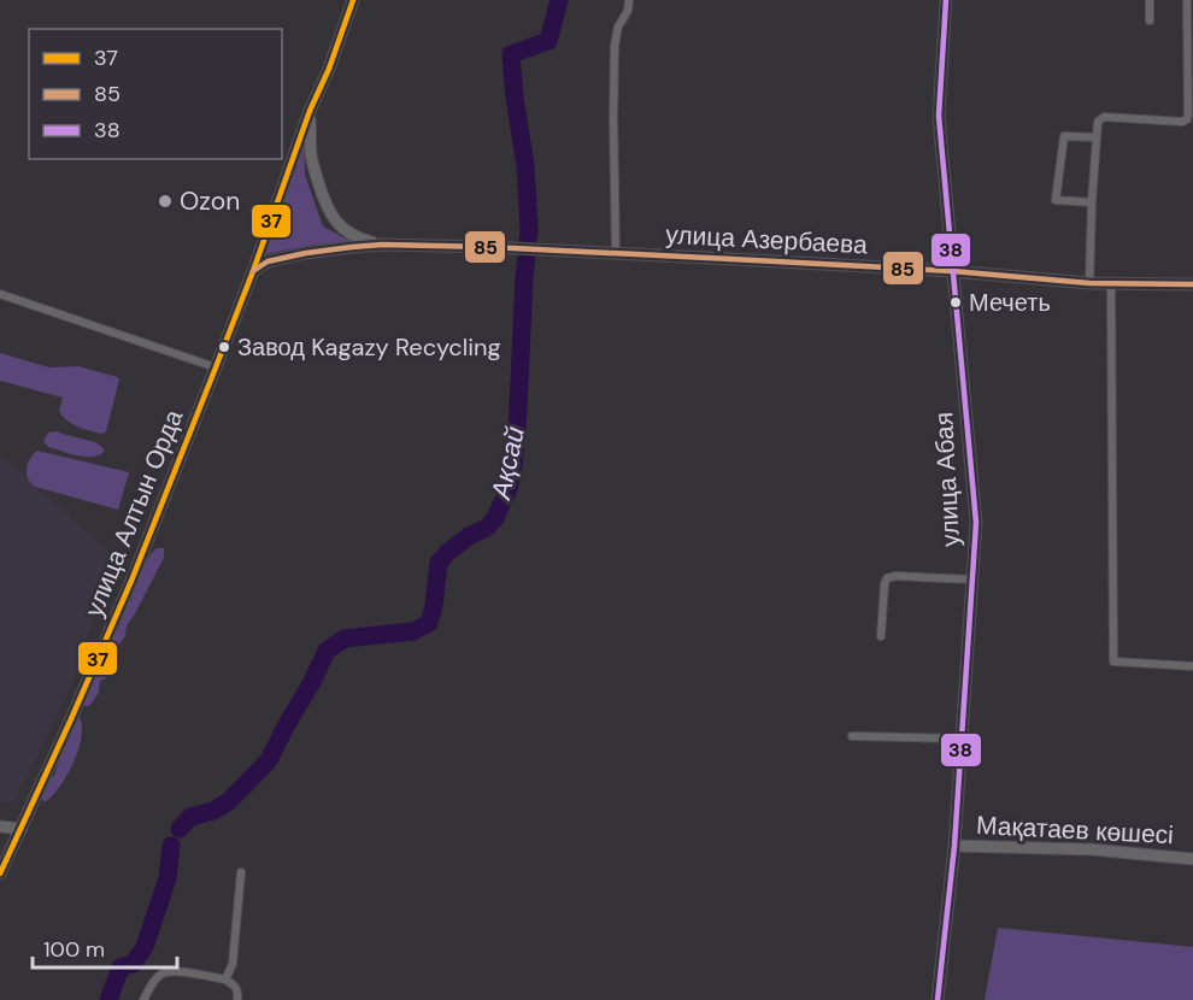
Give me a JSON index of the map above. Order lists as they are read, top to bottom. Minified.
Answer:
{"streets":{"main road":["улица Азербаева","улица Абая","улица Алтын Орда","Мақатаев көшесі"]},"crossings":[["улица Азербаева","улица Абая"],["улица Азербаева","улица Алтын Орда"],["улица Абая","Мақатаев көшесі"]],"water":["Ақсай"],"places":["Ozon","Мечеть","Завод Kagazy Recycling"],"lines":["transit line 37","transit line 38","transit line 85"],"legend":["37","85","38"],"scale_bar":"100 m"}
